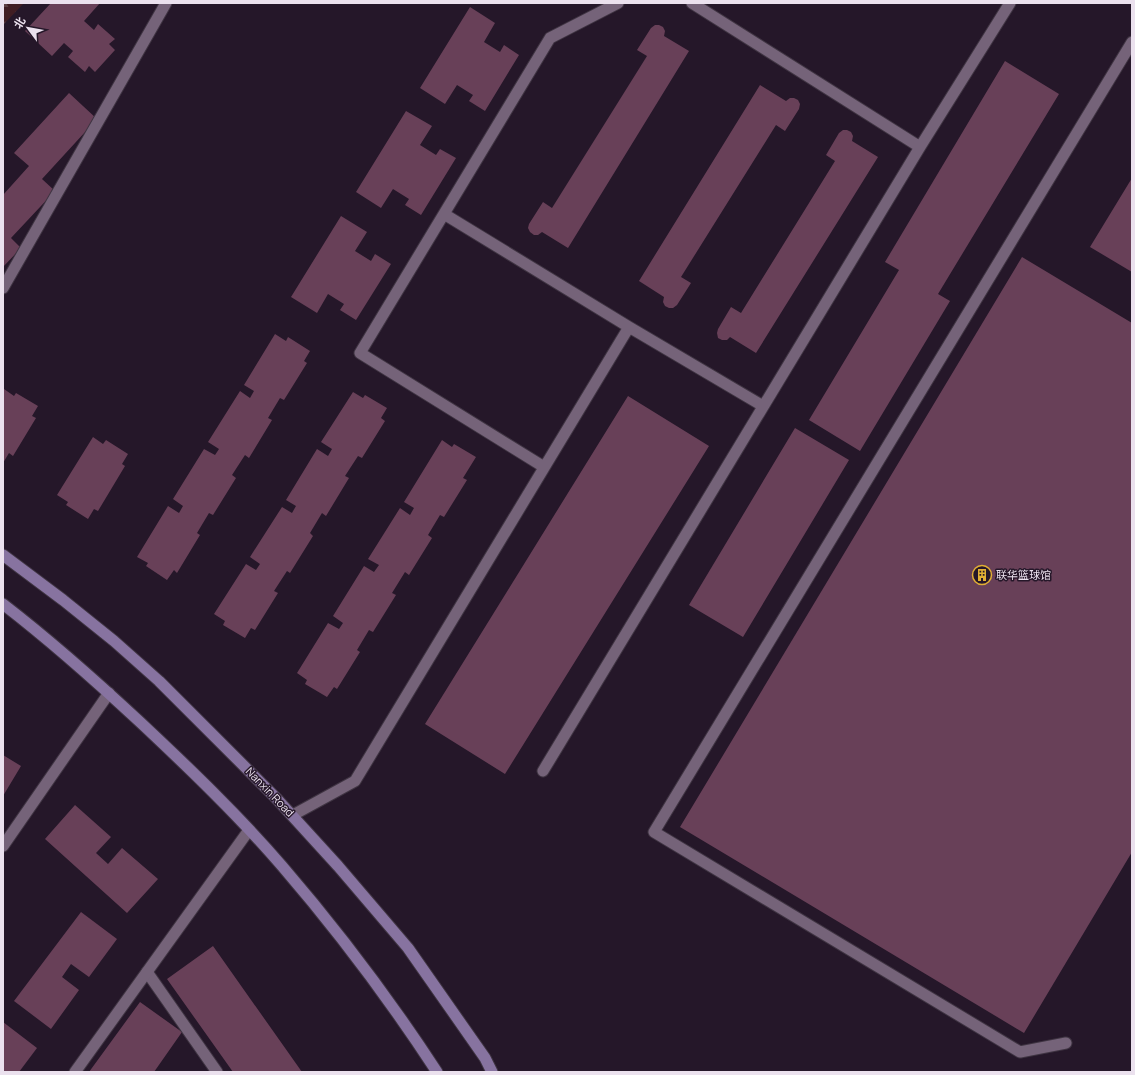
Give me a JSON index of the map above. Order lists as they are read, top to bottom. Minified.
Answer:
{"streets":{"main road":["Nanxin Road"]},"places":{"building":["联华篮球馆"]},"north":"top left"}
